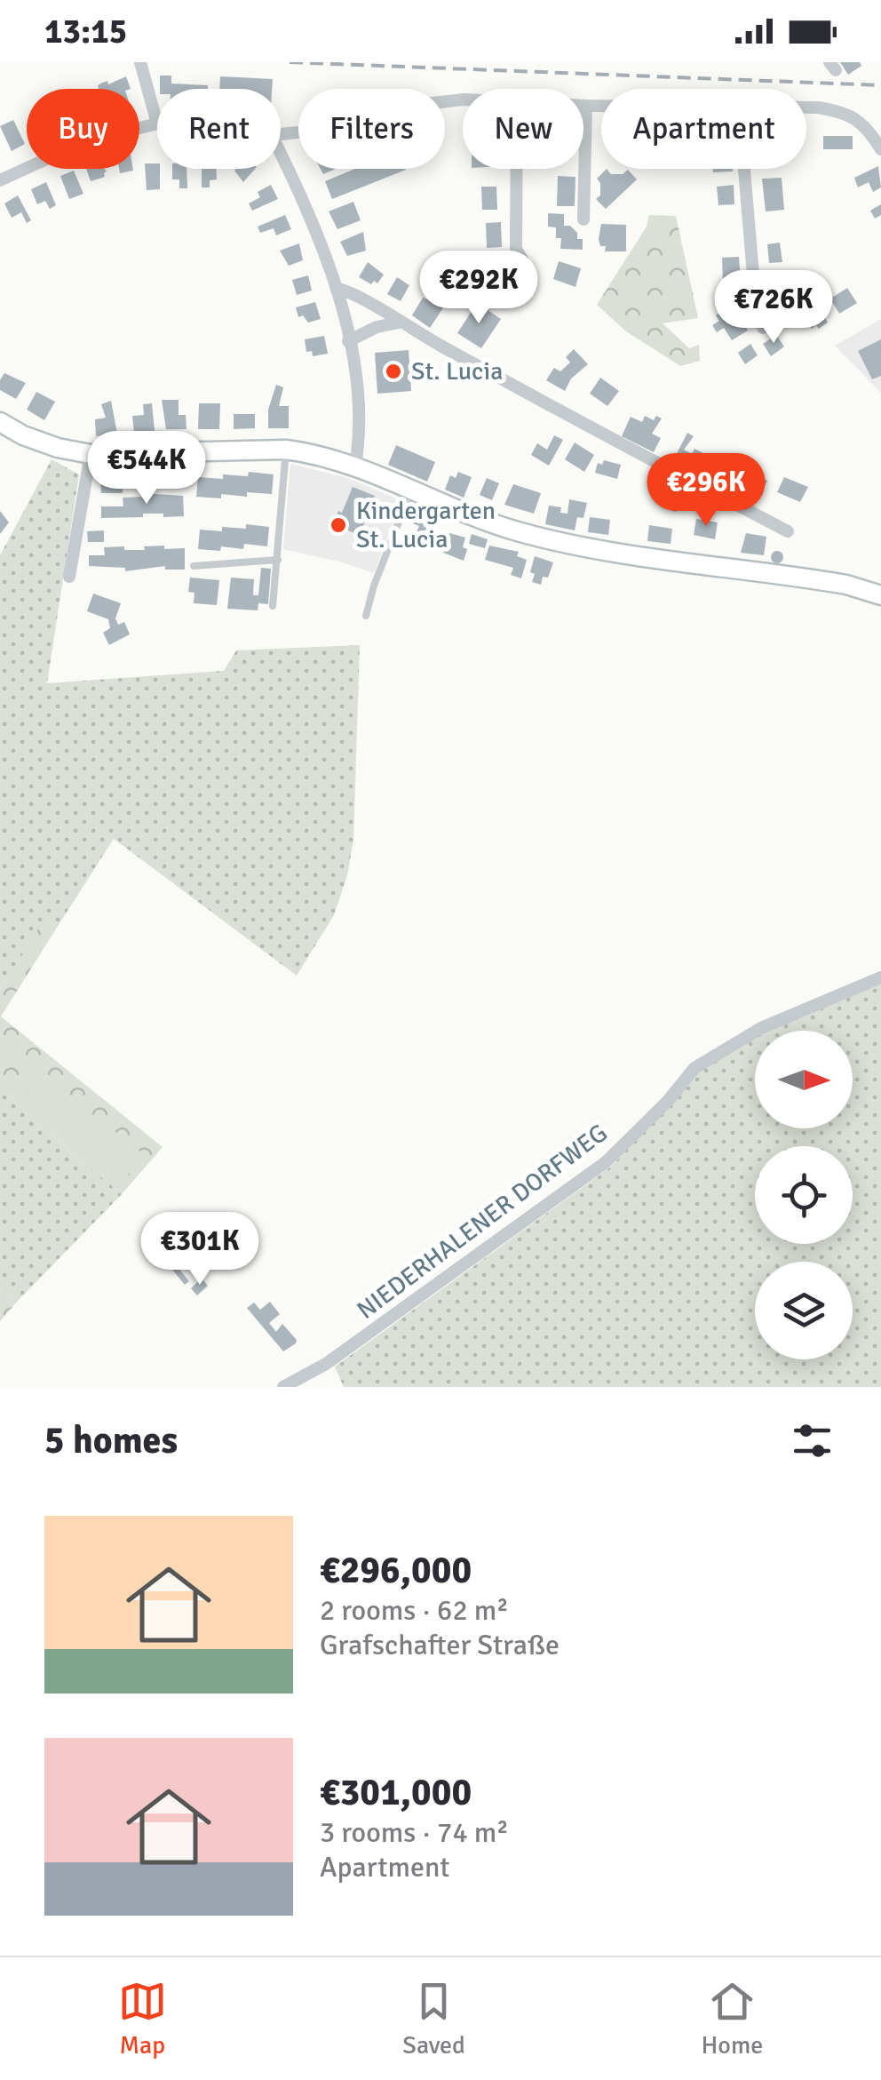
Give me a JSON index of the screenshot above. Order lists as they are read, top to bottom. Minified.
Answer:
{"streets":{"street":["NIEDERHALENER DORFWEG"]},"places":["St. Lucia","Kindergarten St. Lucia"],"north":"right","page":{"status":"13:15","chip":["Buy","Rent","Filters","New","Apartment"],"price":["€292K","€726K","€544K","€296K","€301K"],"heading":"5 homes","list":[{"name":"€296,000","note":"2 rooms · 62 m² · Grafschafter Straße"},{"name":"€301,000","note":"3 rooms · 74 m² · Apartment"}],"tabs":["Map","Saved","Home"]}}
